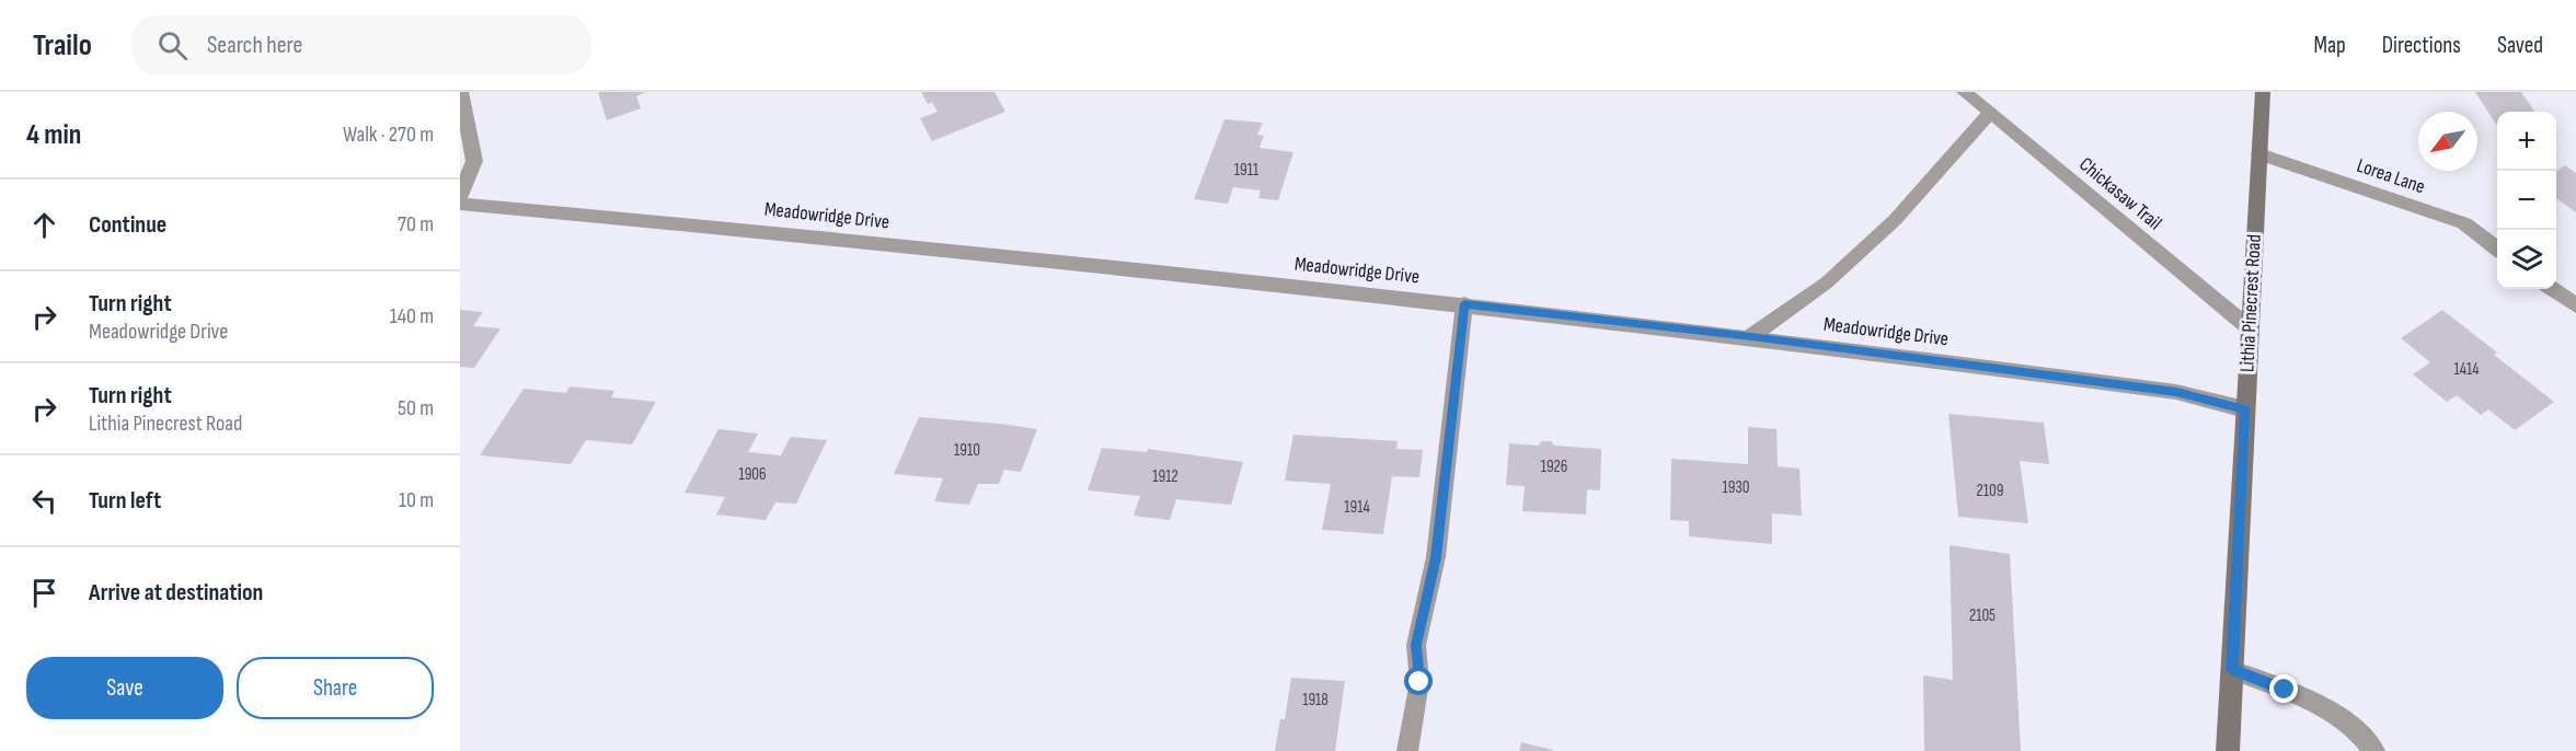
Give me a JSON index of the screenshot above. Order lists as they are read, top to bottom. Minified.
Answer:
{"streets":{"main road":["Lithia Pinecrest Road"],"street":["Lorea Lane","Chickasaw Trail","Meadowridge Drive"]},"crossings":[["Lorea Lane","Lithia Pinecrest Road"],["Chickasaw Trail","Lithia Pinecrest Road"],["Meadowridge Drive","Lithia Pinecrest Road"]],"house_numbers":["1911","1414","1910","1926","1906","1912","1930","2109","1914","2105","1918"],"north":"bottom left","page":{"header":"Trailo","search":"Search here","nav":["Map","Directions","Saved"],"heading":["4 min","Walk · 270 m"],"map_buttons":["+","−"],"list":[["Continue","70 m"],["Turn right","Meadowridge Drive","140 m"],["Turn right","Lithia Pinecrest Road","50 m"],["Turn left","10 m"],"Arrive at destination"],"buttons":["Save","Share"]}}
